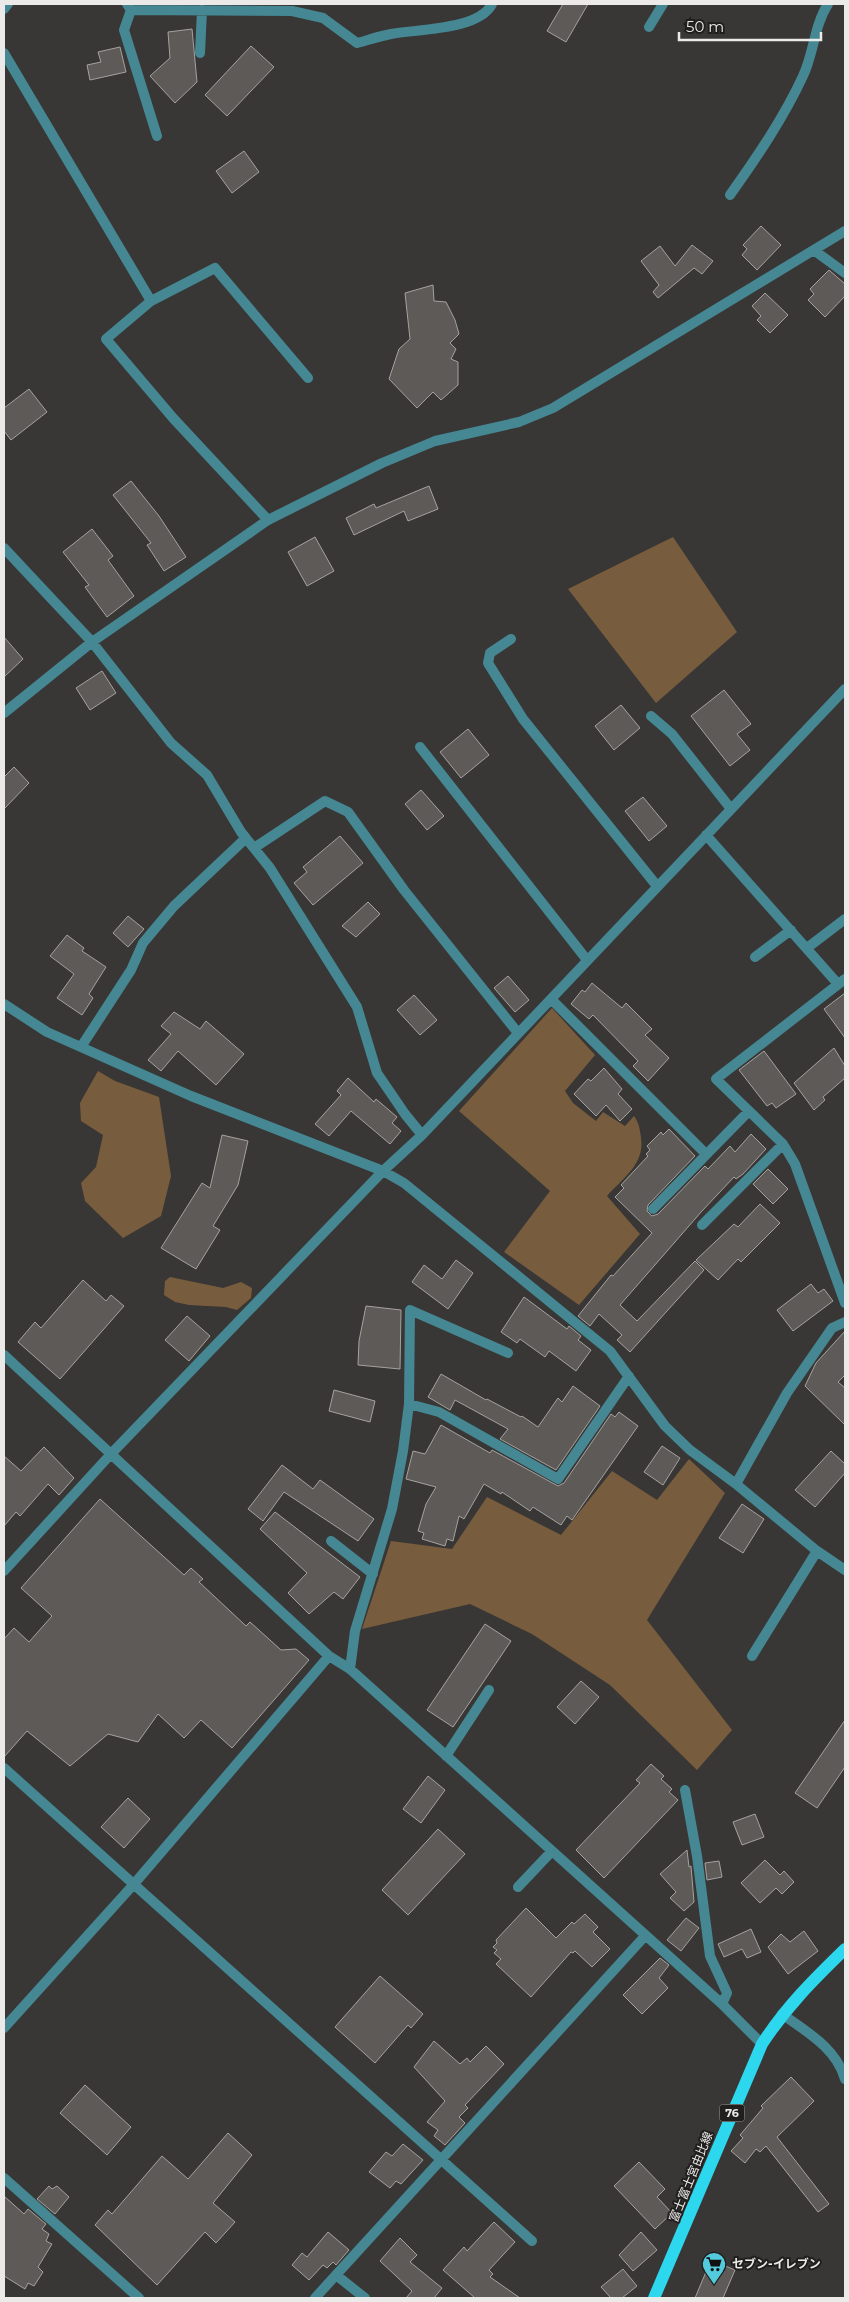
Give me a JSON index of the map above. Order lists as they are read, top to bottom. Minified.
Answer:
{"streets":{"main road":["76","富士富士宮由比線"]},"places":{"supermarket":["セブン-イレブン"]},"scale_bar":"50 m"}
